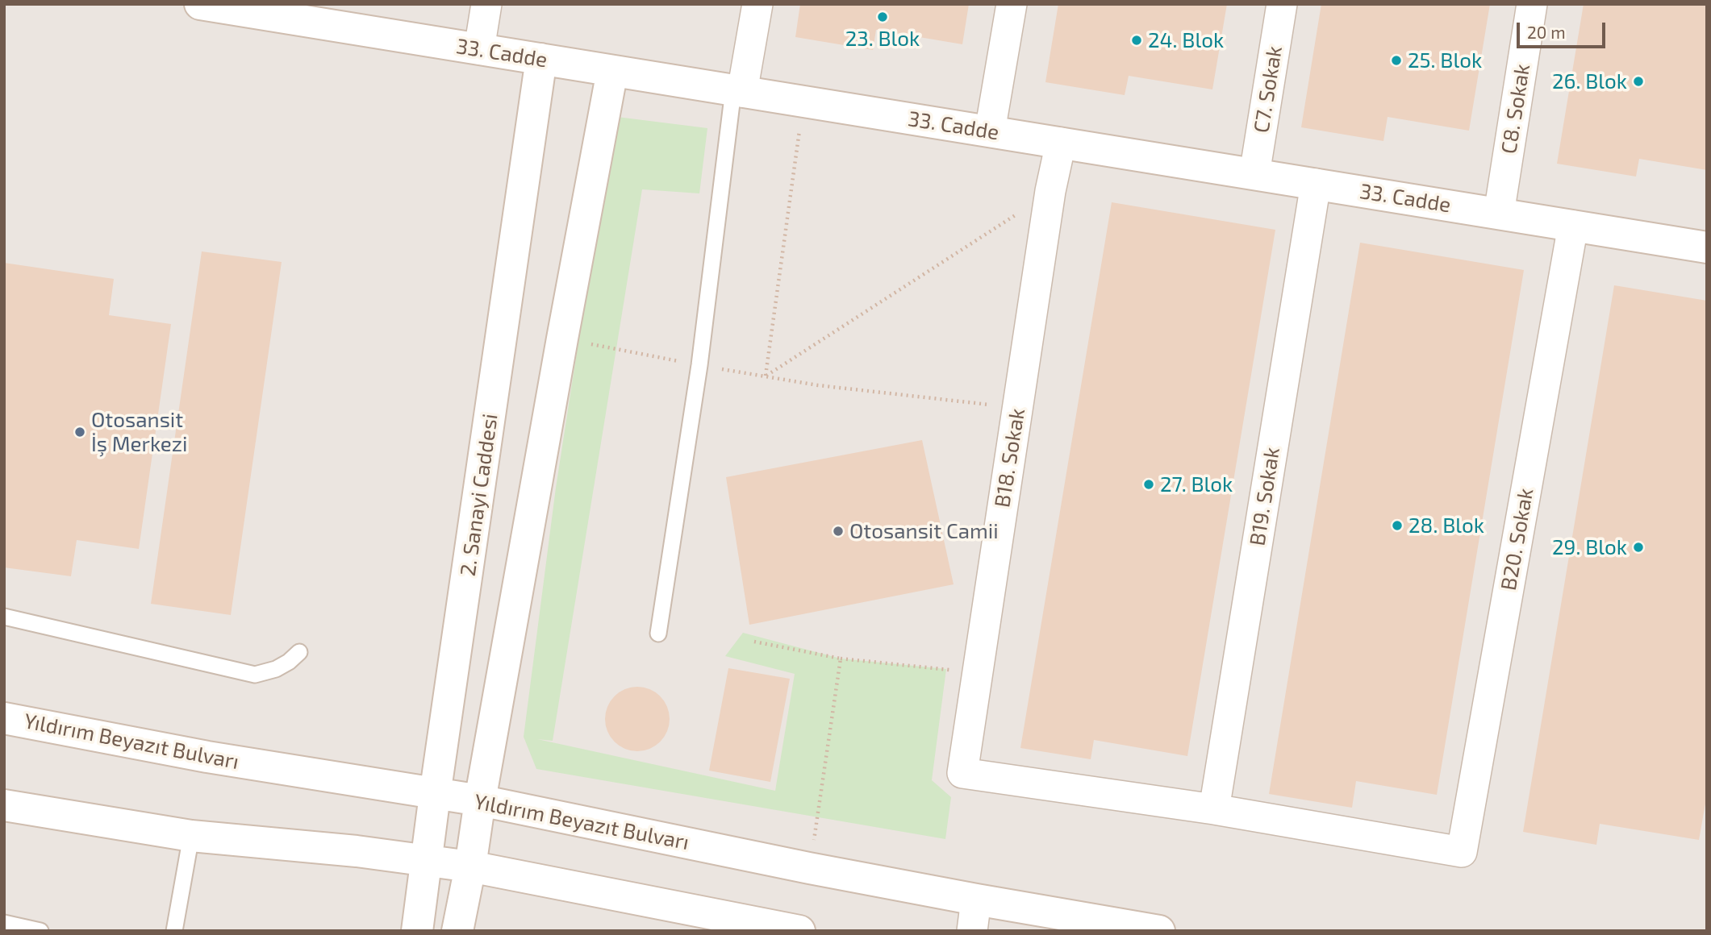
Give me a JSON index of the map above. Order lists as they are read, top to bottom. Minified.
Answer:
{"streets":{"main road":["33. Cadde","2. Sanayi Caddesi","Yıldırım Beyazıt Bulvarı"],"street":["C7. Sokak","C8. Sokak","B18. Sokak","B19. Sokak","B20. Sokak"]},"crossings":[["33. Cadde","C7. Sokak"],["33. Cadde","C8. Sokak"],["33. Cadde","B18. Sokak"],["33. Cadde","2. Sanayi Caddesi"],["33. Cadde","B19. Sokak"],["33. Cadde","B20. Sokak"],["B18. Sokak","B19. Sokak"],["B18. Sokak","B20. Sokak"],["2. Sanayi Caddesi","Yıldırım Beyazıt Bulvarı"],["B19. Sokak","B20. Sokak"]],"places":["23. Blok","24. Blok","25. Blok","26. Blok","Otosansit İş Merkezi","27. Blok","28. Blok","Otosansit Camii","29. Blok"],"scale_bar":"20 m"}
